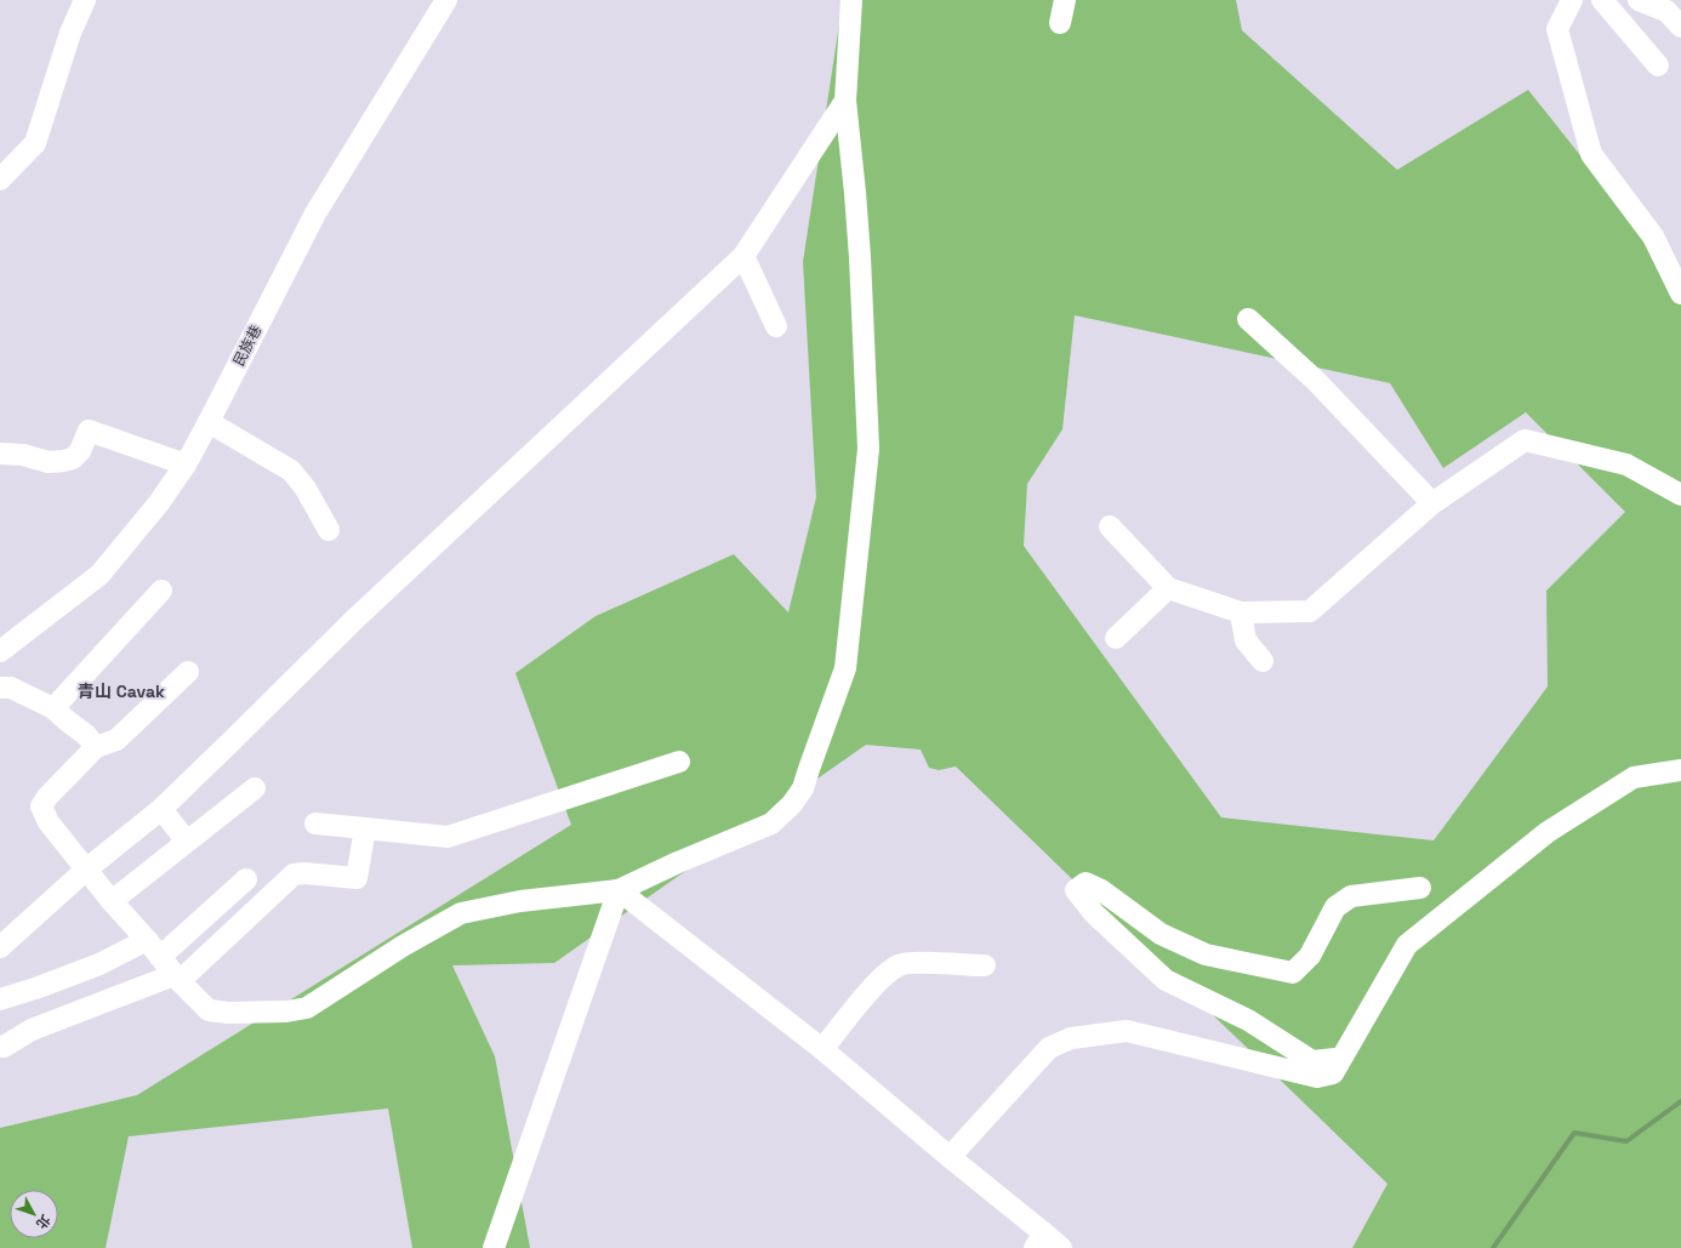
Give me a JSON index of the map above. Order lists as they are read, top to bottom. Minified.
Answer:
{"streets":{"street":["民族巷"]},"districts":["青山 Cavak"],"north":"bottom right"}
